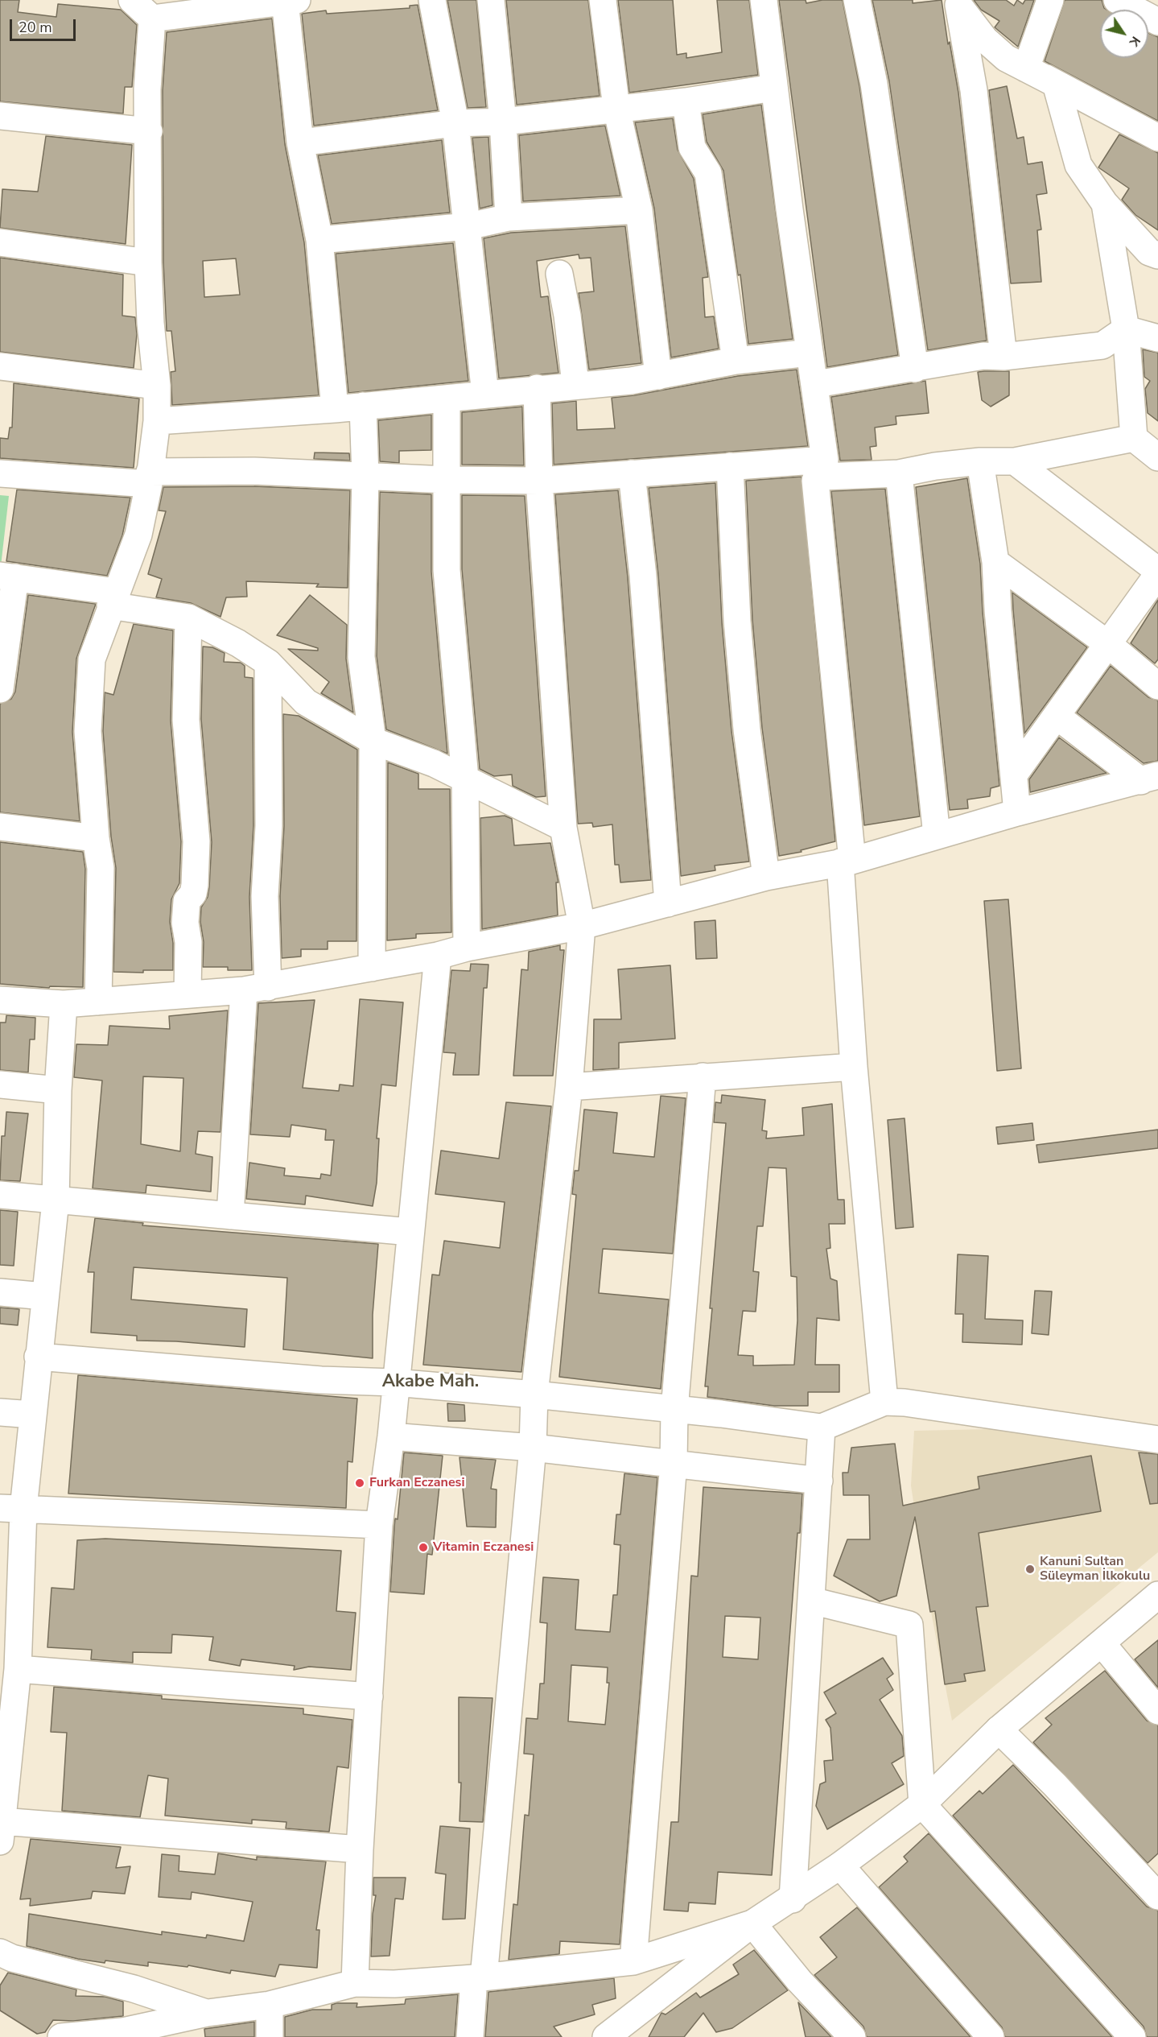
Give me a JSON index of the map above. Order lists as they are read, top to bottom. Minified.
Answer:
{"districts":["Akabe Mah."],"places":["Furkan Eczanesi","Vitamin Eczanesi","Kanuni Sultan Süleyman İlkokulu"],"scale_bar":"20 m","north":"bottom right"}
